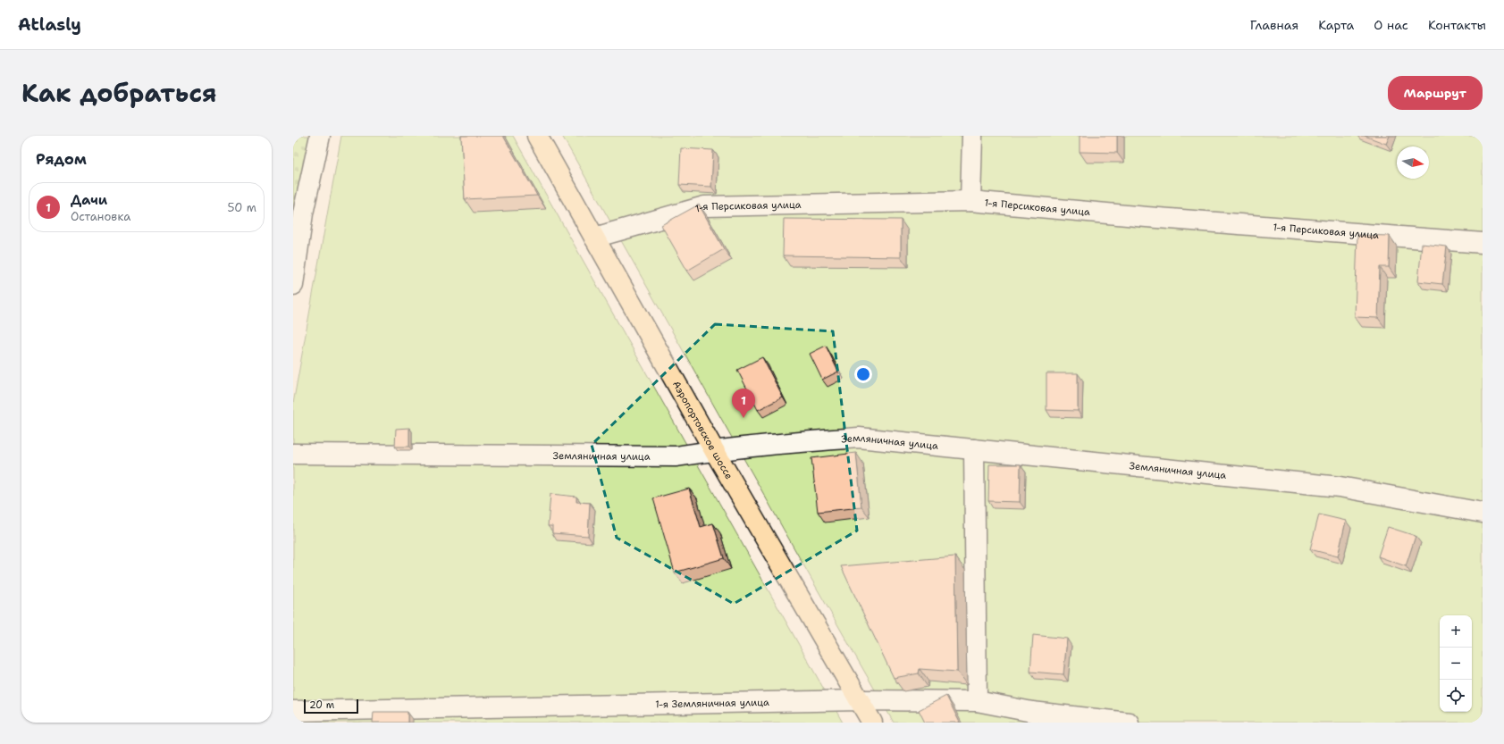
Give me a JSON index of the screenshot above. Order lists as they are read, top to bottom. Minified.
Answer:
{"streets":{"main road":["Аэропортовское шоссе"],"street":["1-я Персиковая улица","Земляничная улица","1-я Земляничная улица"]},"crossings":[["1-я Персиковая улица","Аэропортовское шоссе"],["Аэропортовское шоссе","Земляничная улица"],["Аэропортовское шоссе","1-я Земляничная улица"]],"scale_bar":"20 m","north":"right","page":{"header":"Atlasly","nav":["Главная","Карта","О нас","Контакты"],"title":"Как добраться","buttons":"Маршрут","heading":"Рядом","list":[{"mark":"1","name":"Дачи","note":"Остановка","value":"50 m"}],"pins":"1","map_buttons":["+","−"],"scale":"20 m"}}
